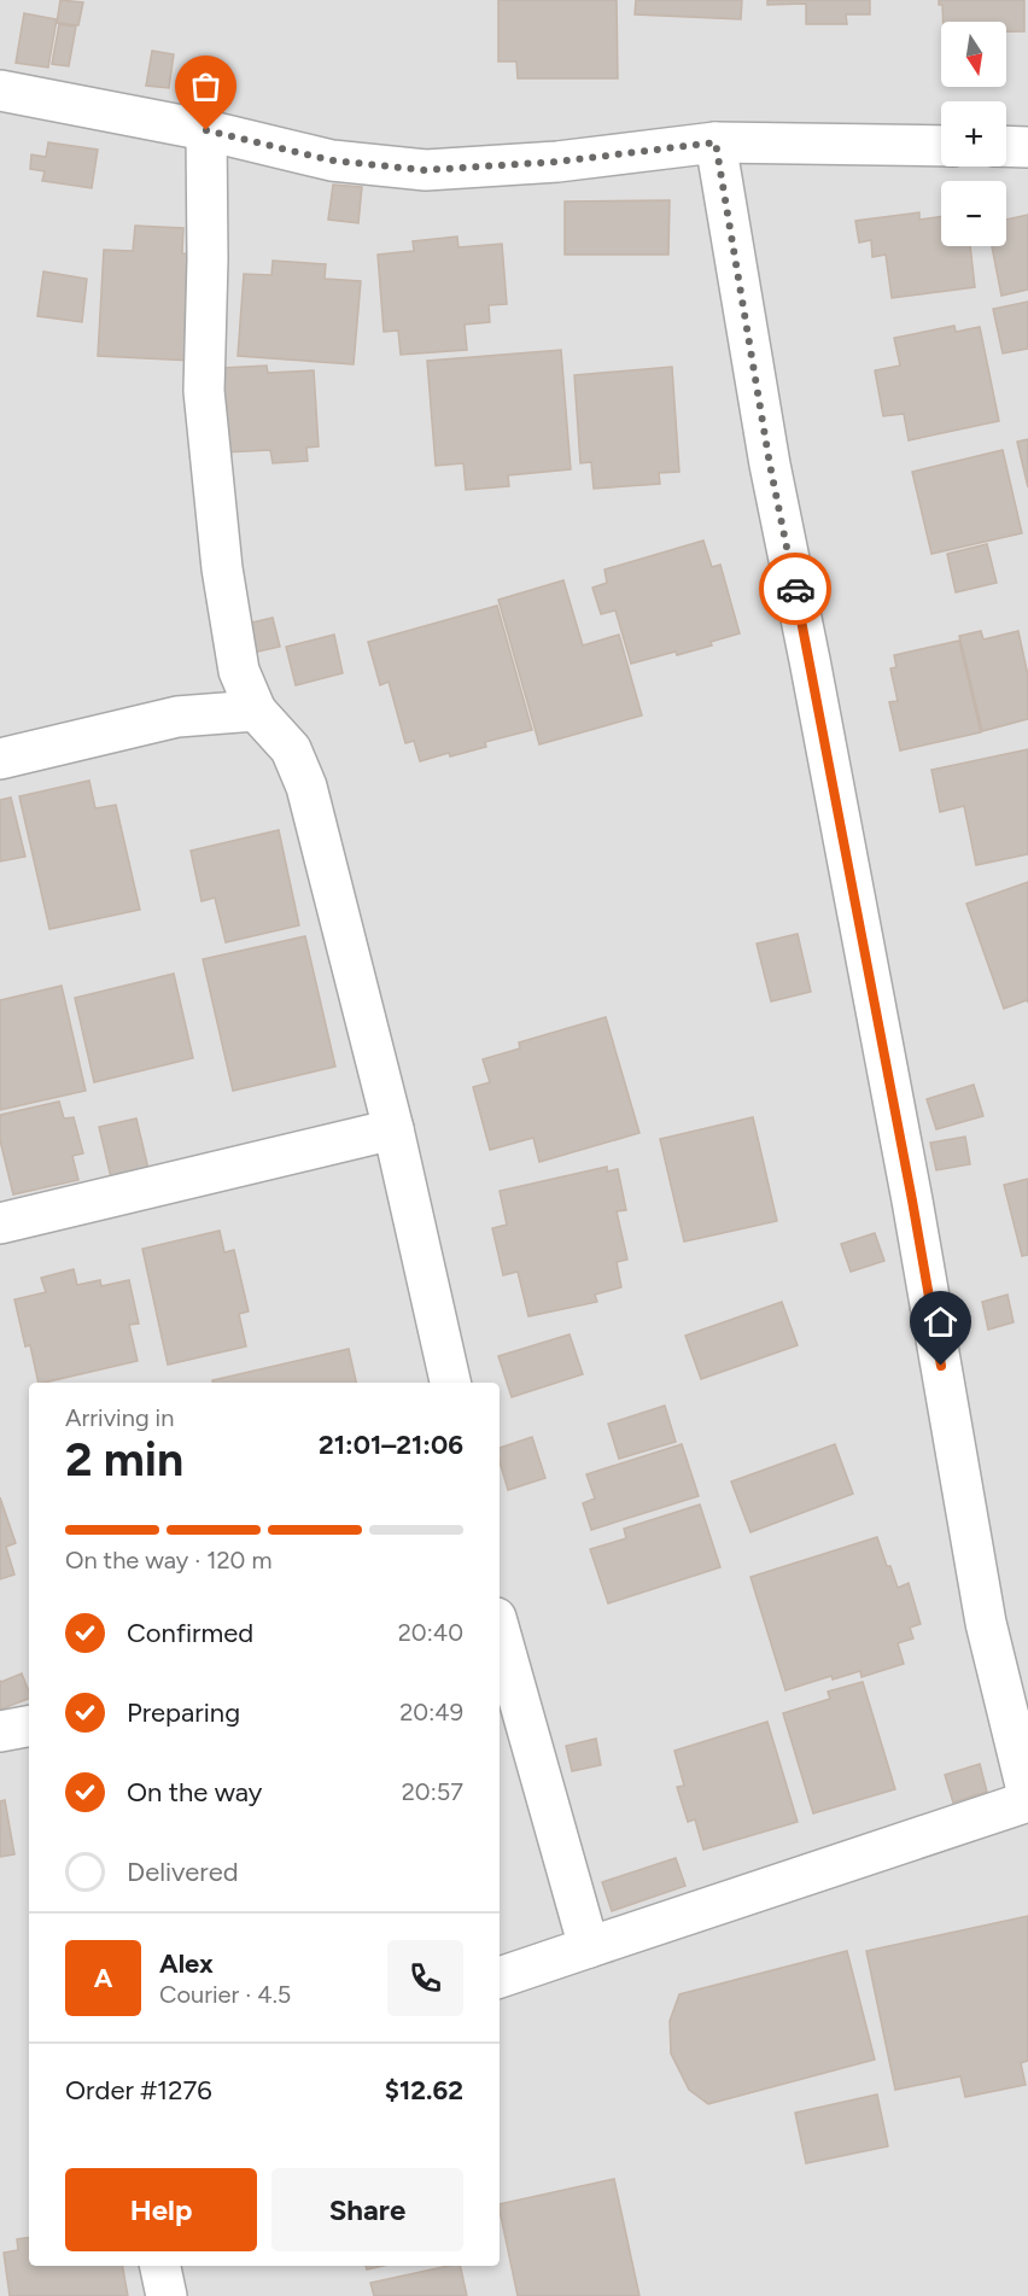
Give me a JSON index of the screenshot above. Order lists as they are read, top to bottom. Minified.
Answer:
{"north":"bottom","page":{"map_buttons":["+","−"],"heading":["2 min","Arriving in","21:01–21:06"],"panel":["Alex","Courier · 4.5","Order #1276","$12.62"],"bar":"On the way · 120 m","list":[["Confirmed","20:40"],["Preparing","20:49"],["On the way","20:57"],"Delivered"],"round":"A","buttons":["Help","Share"]}}
